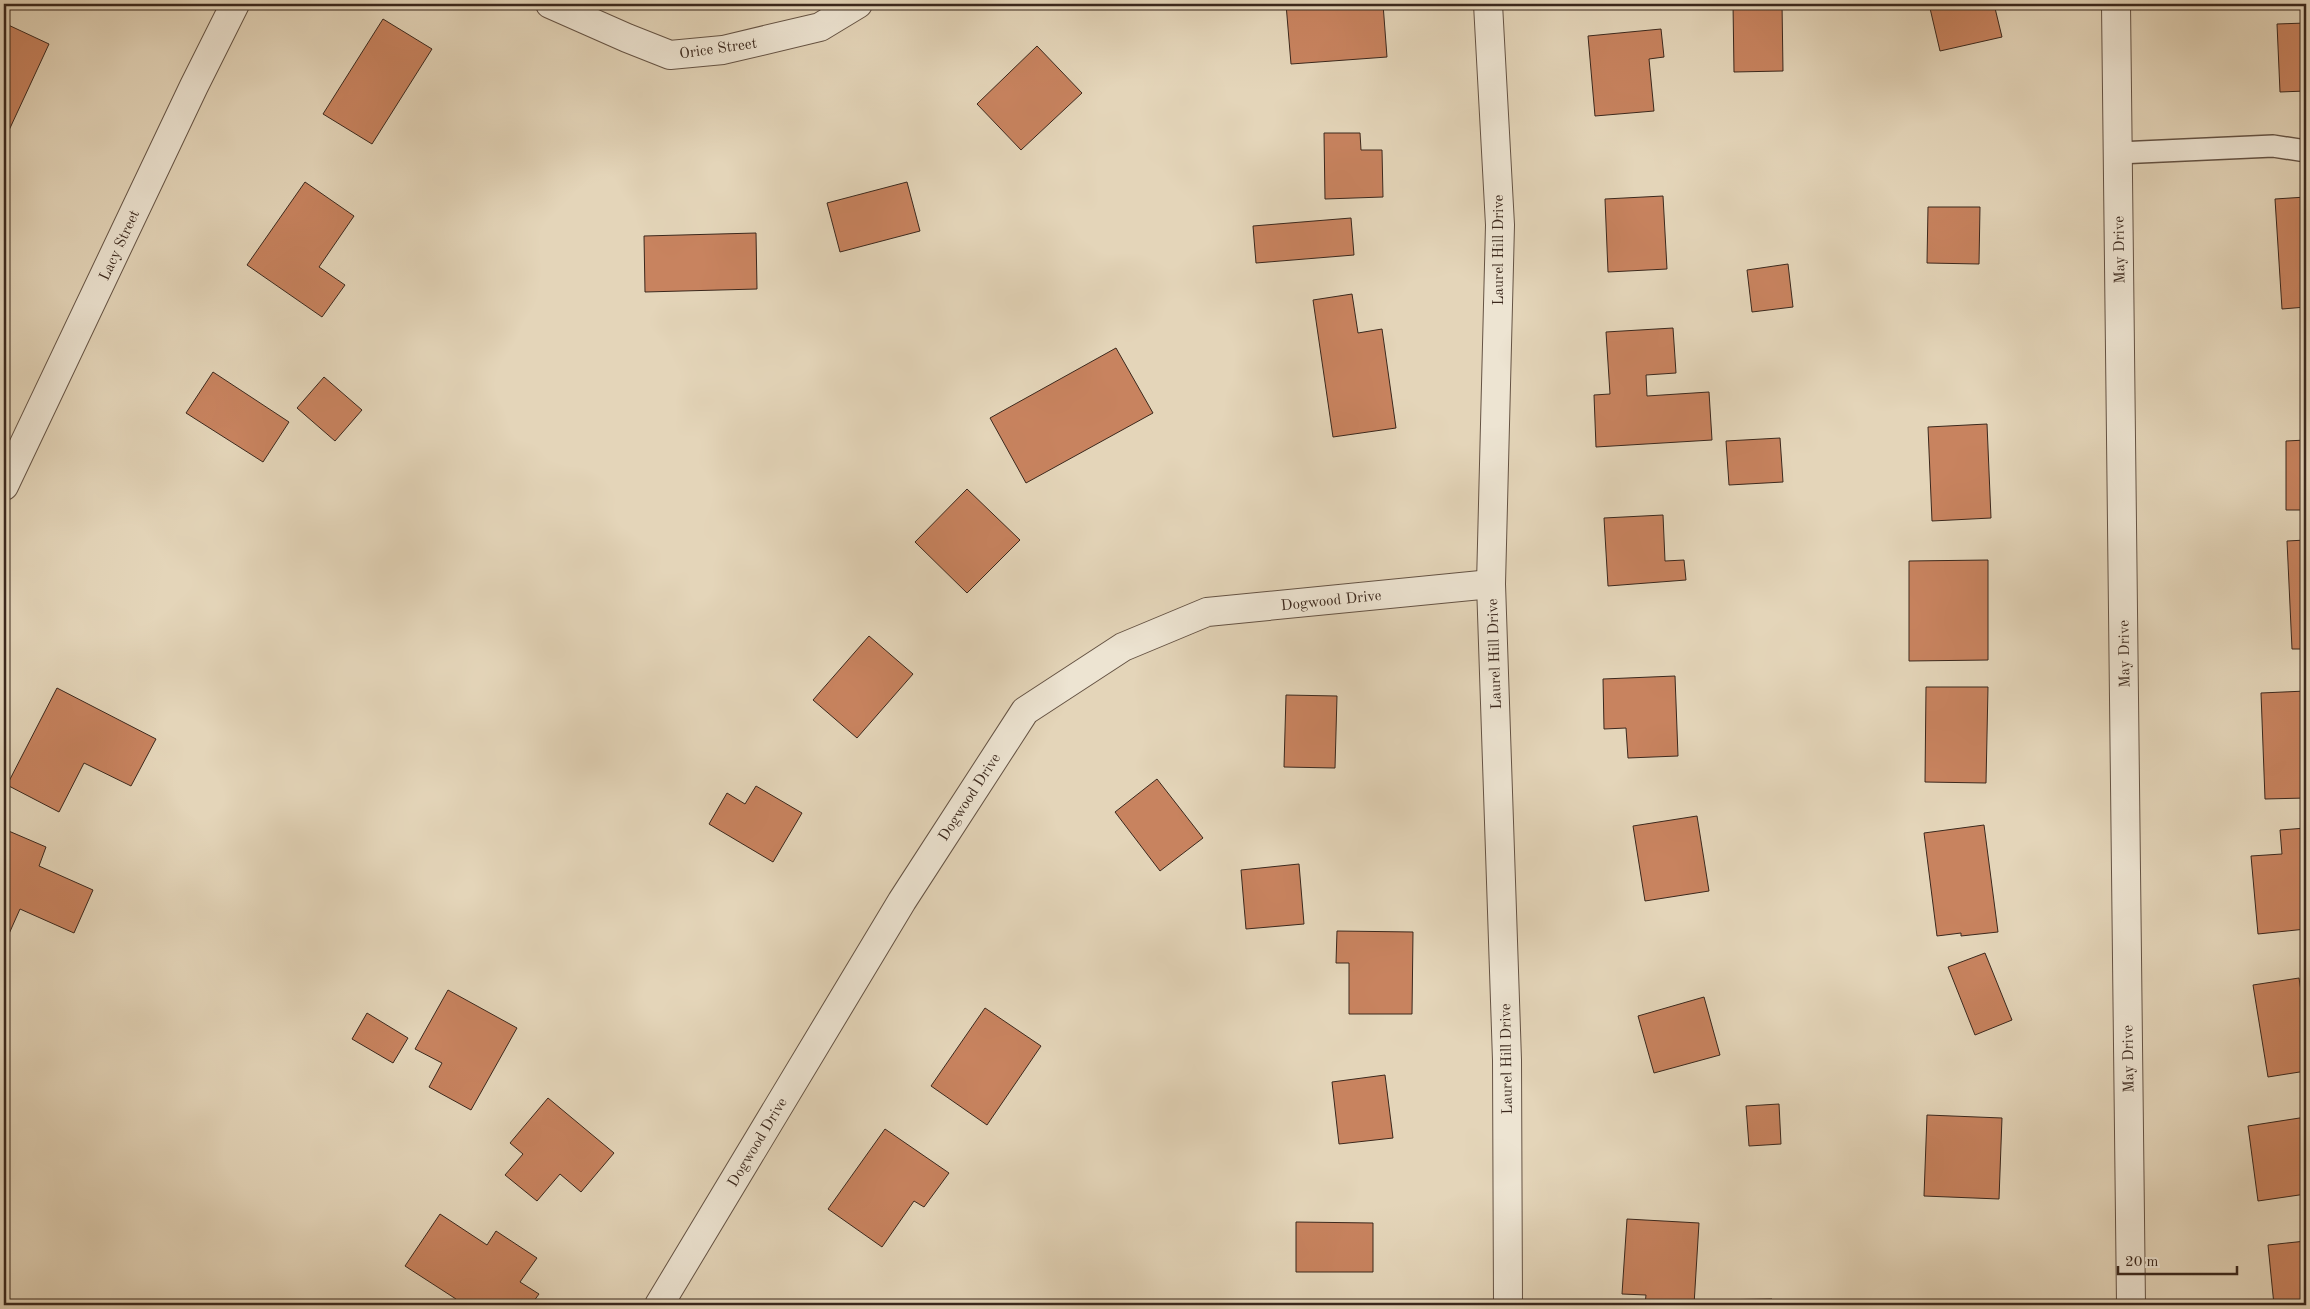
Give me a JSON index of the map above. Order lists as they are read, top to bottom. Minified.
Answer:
{"streets":{"street":["Orice Street","Lacy Street","Laurel Hill Drive","May Drive","Dogwood Drive"]},"crossings":[["Laurel Hill Drive","Dogwood Drive"]],"scale_bar":"20 m"}
